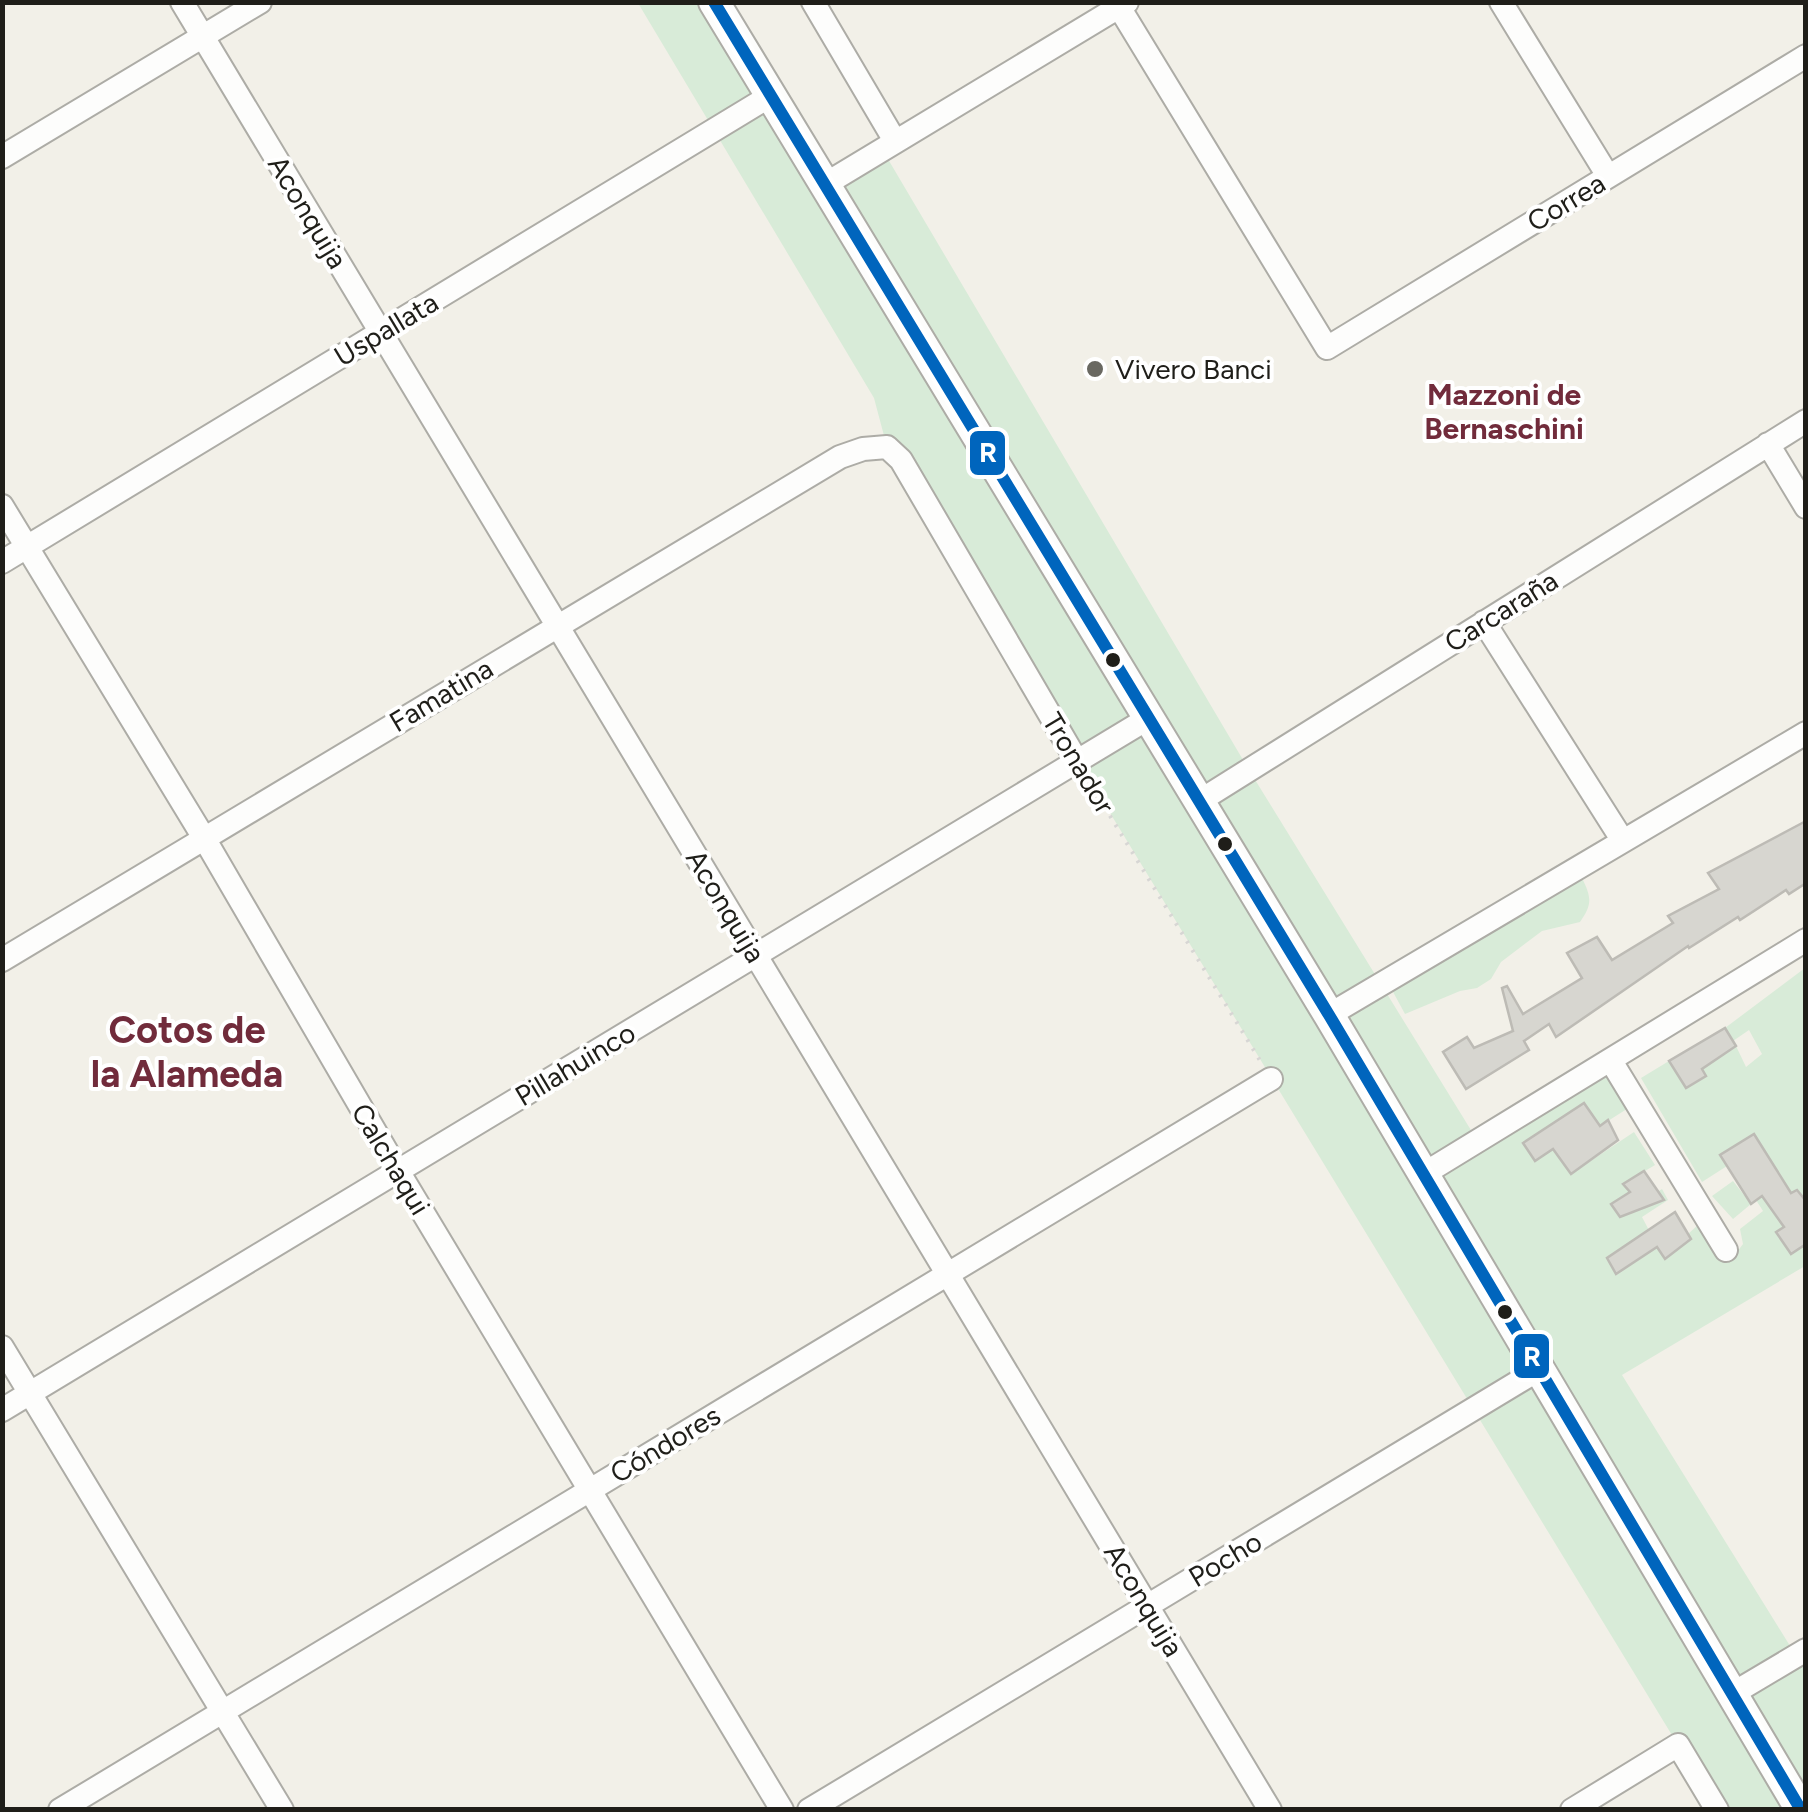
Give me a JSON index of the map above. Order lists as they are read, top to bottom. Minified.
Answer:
{"streets":{"street":["Correa","Aconquija","Uspallata","Carcaraña","Famatina","Tronador","Pillahuinco","Calchaqui","Cóndores","Pocho"]},"crossings":[["Aconquija","Uspallata"],["Aconquija","Famatina"],["Aconquija","Pillahuinco"],["Aconquija","Cóndores"],["Aconquija","Pocho"],["Uspallata","Calchaqui"],["Famatina","Tronador"],["Famatina","Calchaqui"],["Tronador","Pillahuinco"],["Tronador","Cóndores"],["Pillahuinco","Calchaqui"],["Calchaqui","Cóndores"]],"districts":["Mazzoni de Bernaschini","Cotos de la Alameda"],"places":["Vivero Banci"],"lines":["transit line R"]}
